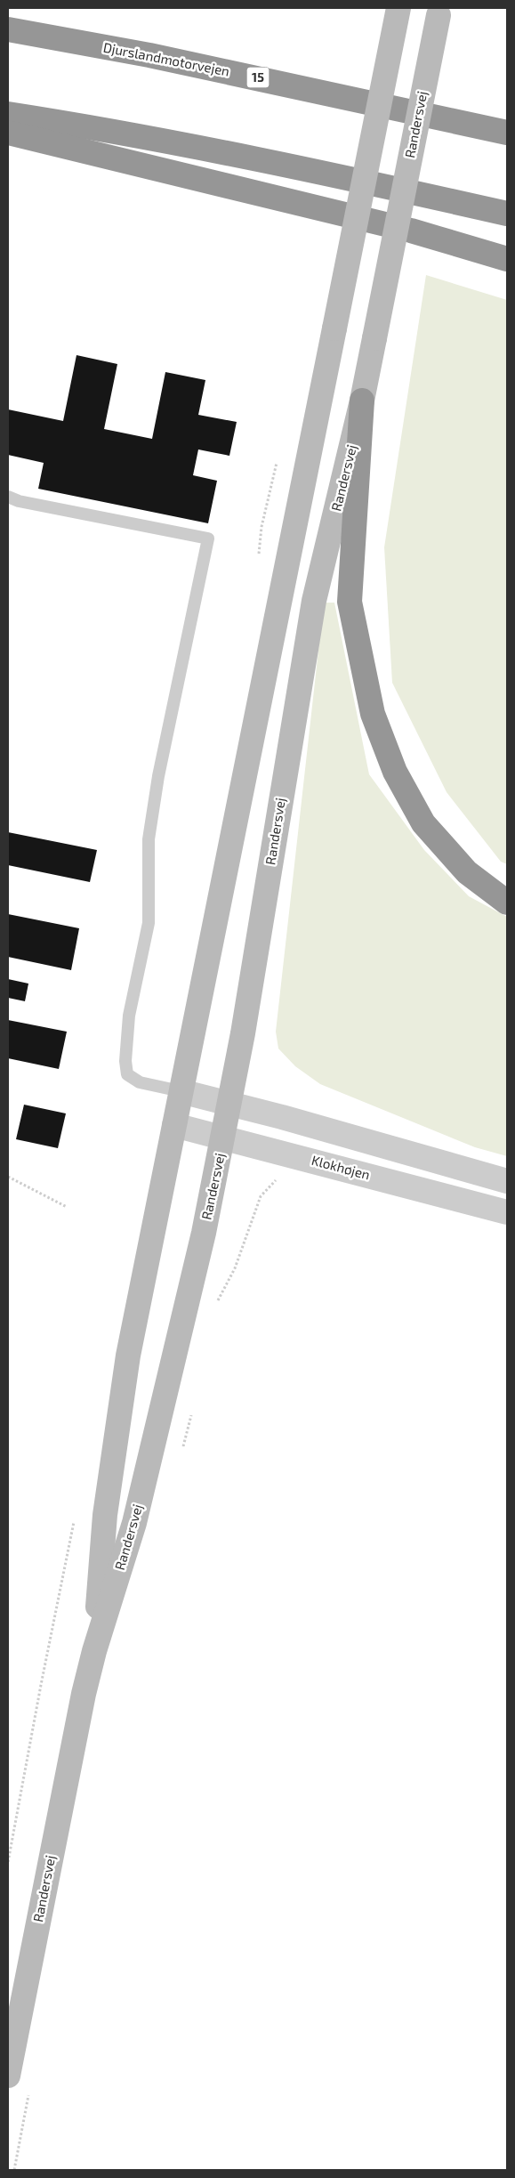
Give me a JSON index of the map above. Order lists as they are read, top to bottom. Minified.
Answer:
{"streets":{"highway":["Djurslandmotorvejen","15"],"main road":["Randersvej"],"street":["Klokhøjen"]},"crossings":[["Randersvej","Klokhøjen"]]}
